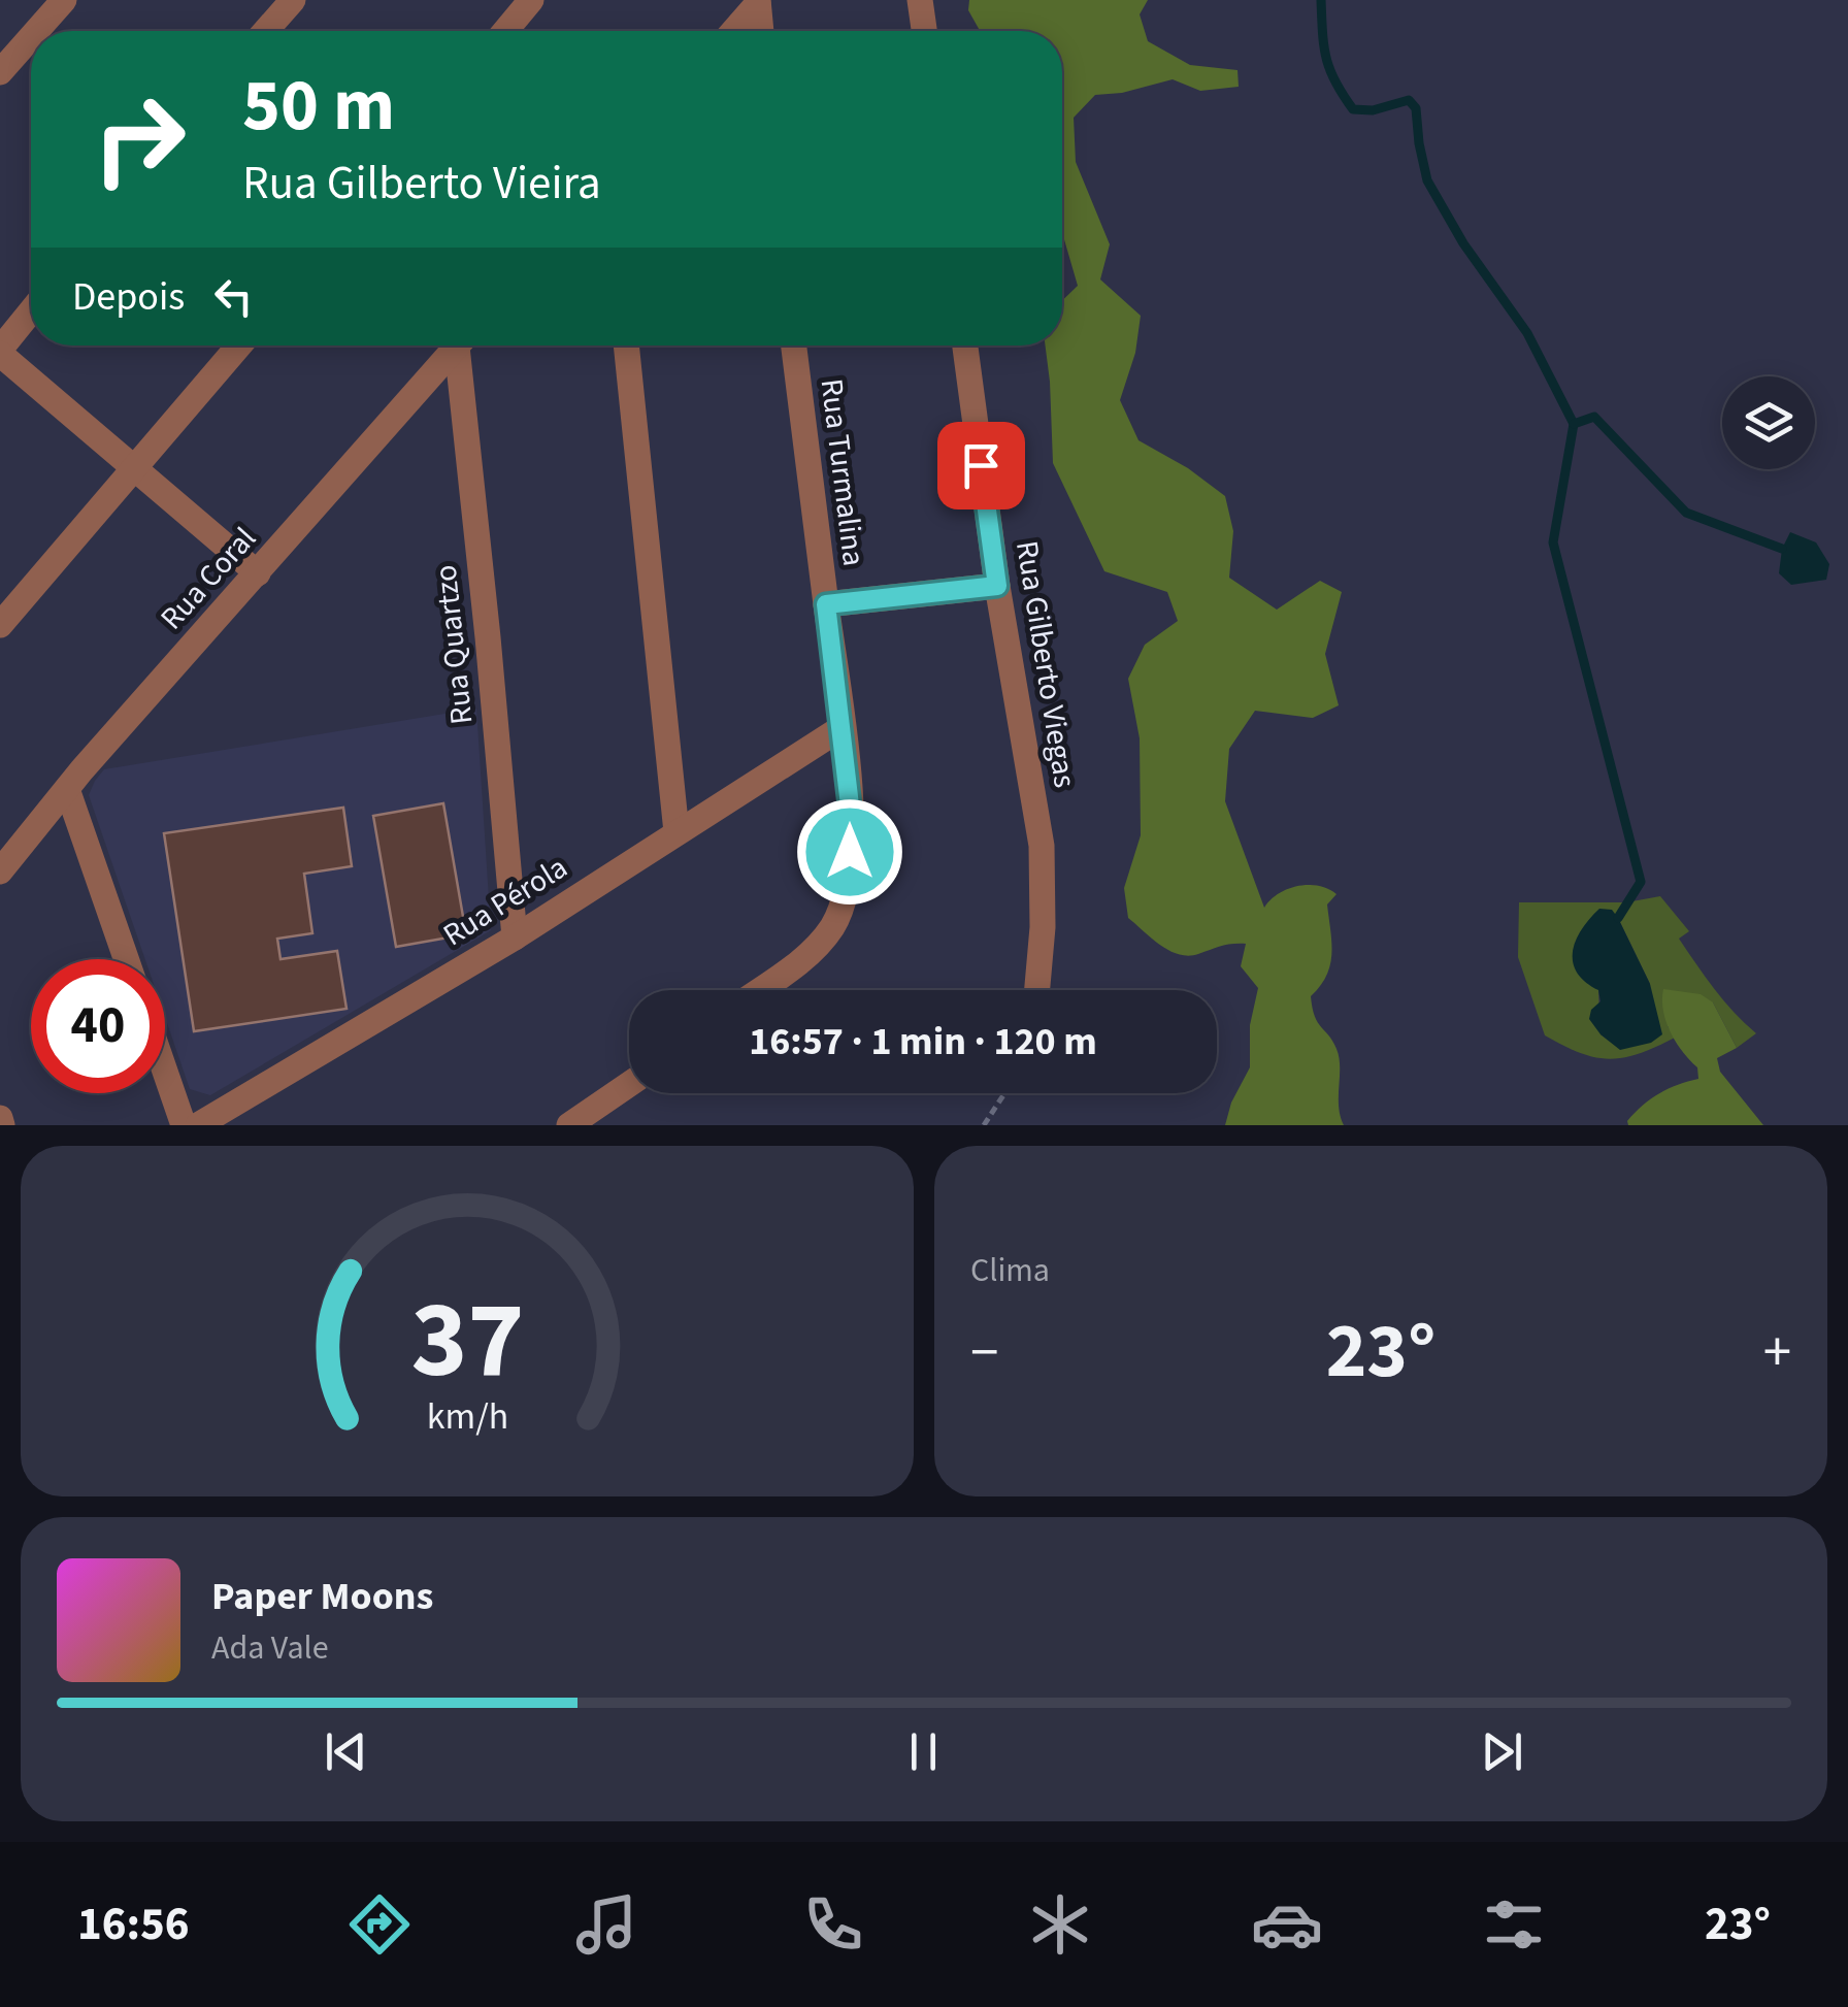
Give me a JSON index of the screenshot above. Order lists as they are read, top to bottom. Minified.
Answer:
{"streets":{"street":["Rua Turmalina","Rua Coral","Rua Quartzo","Rua Gilberto Viegas","Rua Pérola"]},"crossings":[["Rua Turmalina","Rua Pérola"],["Rua Quartzo","Rua Pérola"]],"page":{"turn":["50 m","Rua Gilberto Vieira"],"then":"Depois","limit":"40","trip":"16:57 · 1 min · 120 m","tile":"Clima","heat":["−","23°","+"],"song":["Paper Moons","Ada Vale"],"tabs":["16:56","23°"],"gauge":["37","km/h"]}}
